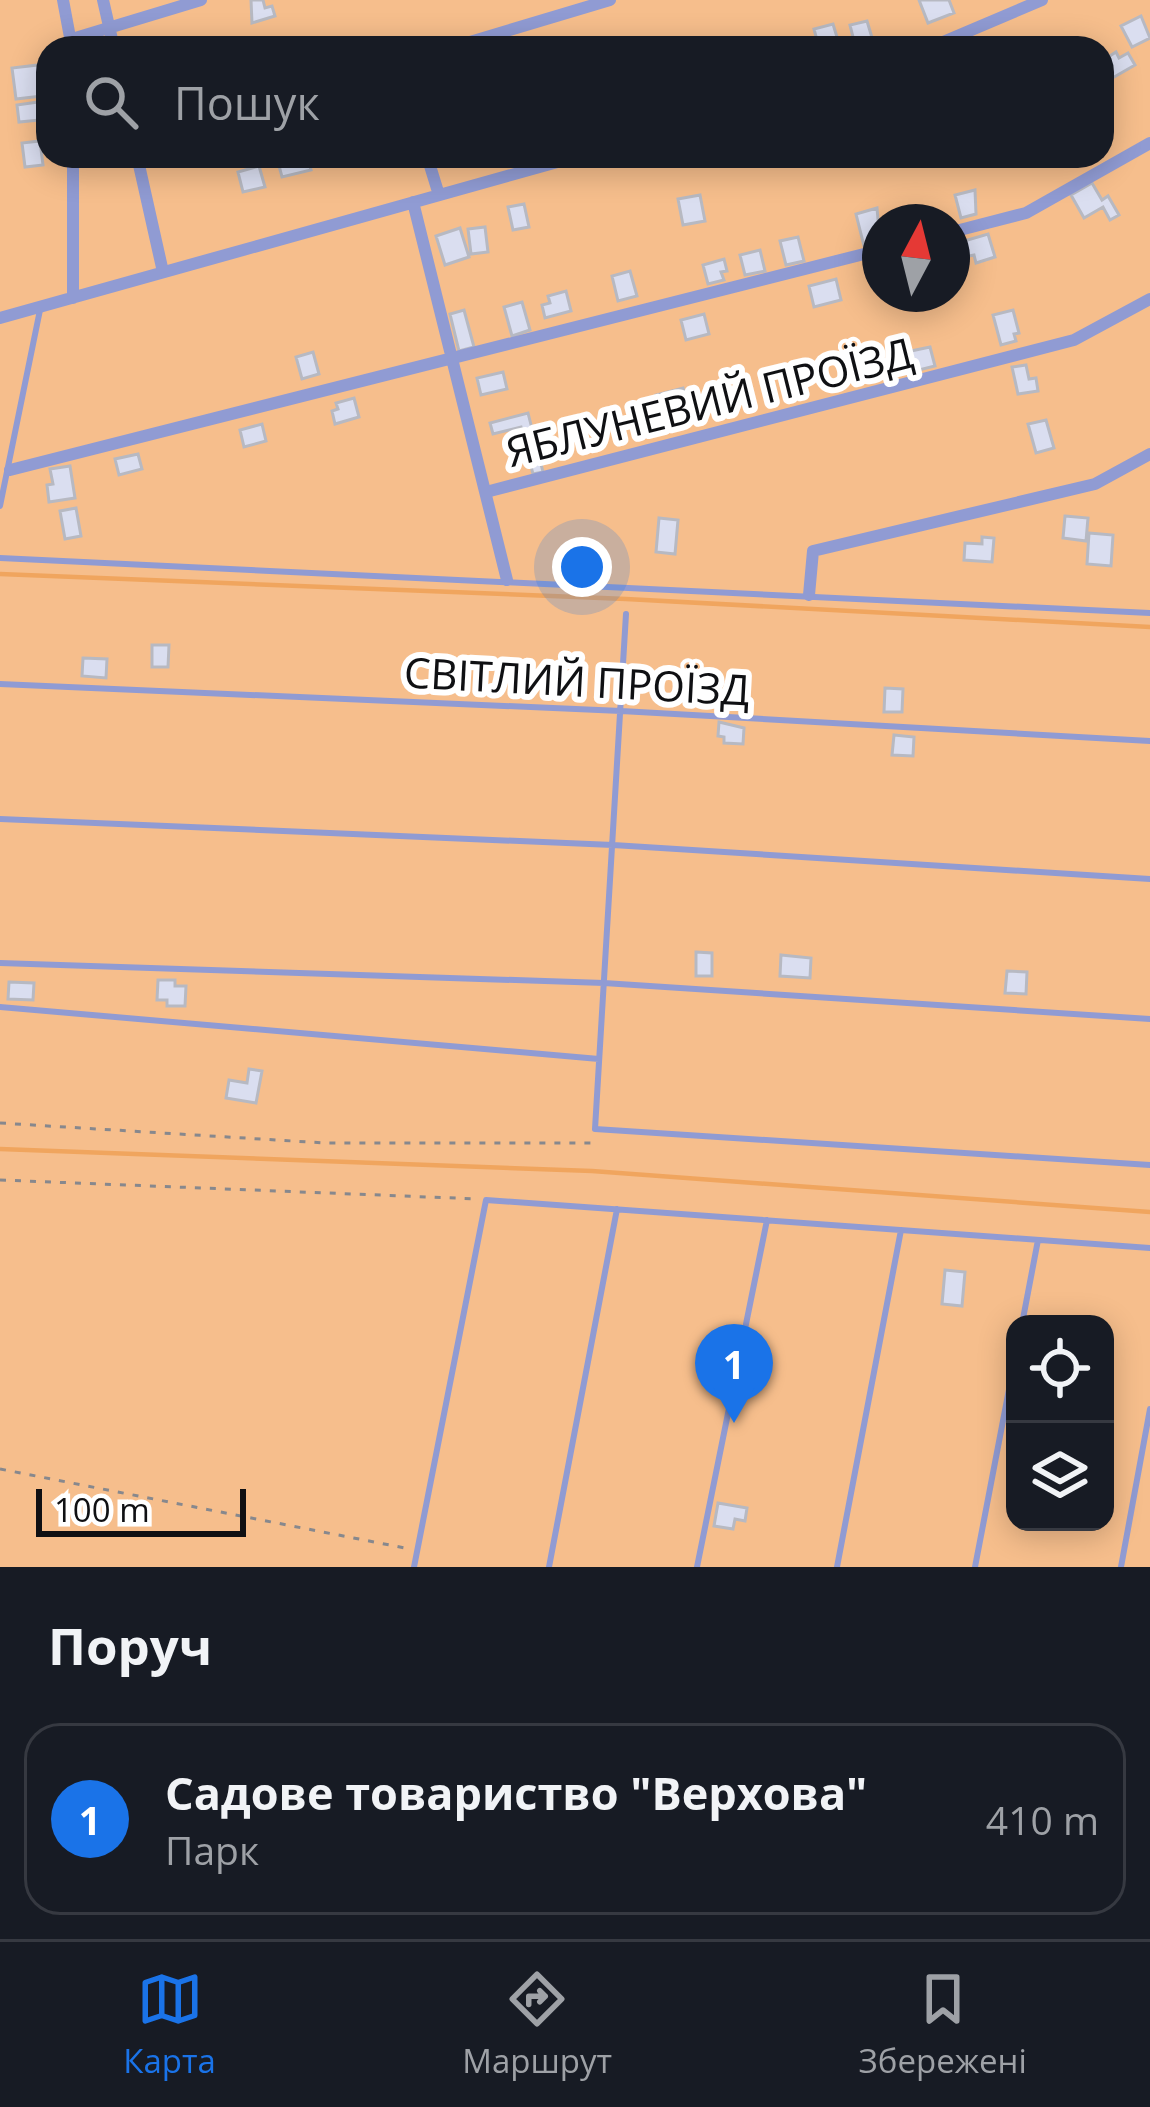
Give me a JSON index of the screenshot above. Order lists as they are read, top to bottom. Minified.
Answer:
{"streets":{"street":["ЯБЛУНЕВИЙ ПРОЇЗД"],"lane":["СВІТЛИЙ ПРОЇЗД"]},"scale_bar":"100 m","north":"top","page":{"search":"Пошук","pins":"1","scale":"100 m","heading":"Поруч","list":[{"mark":"1","name":"Садове товариство \"Верхова\"","note":"Парк","value":"410 m"}],"nav":["Карта","Маршрут","Збережені"]}}
